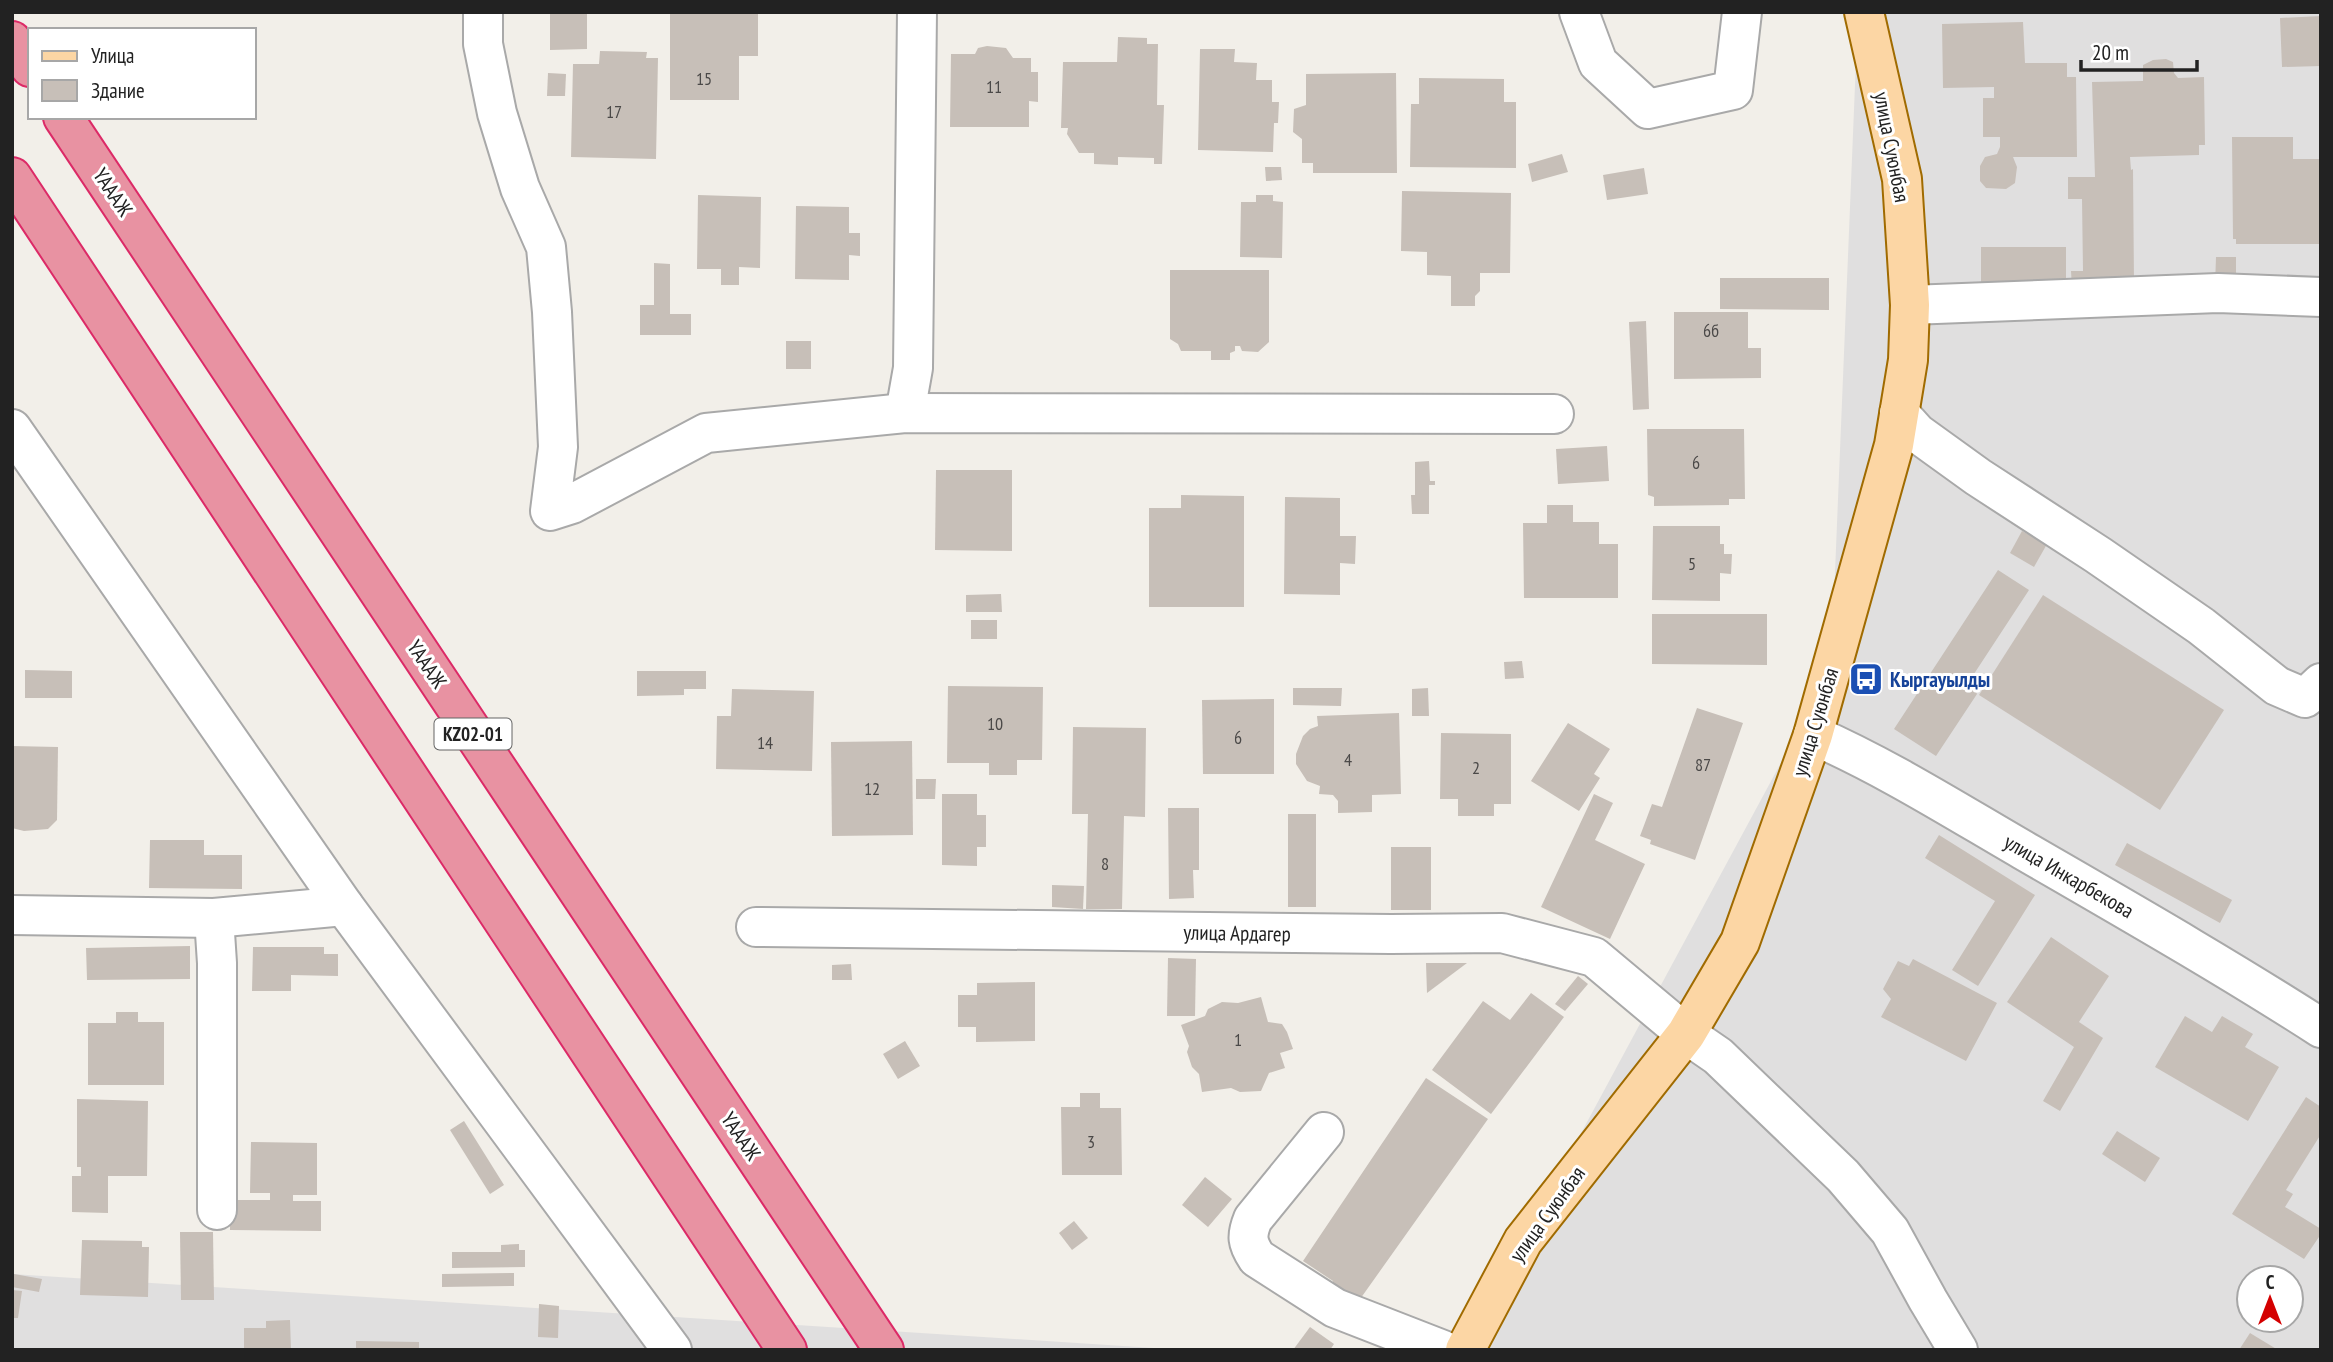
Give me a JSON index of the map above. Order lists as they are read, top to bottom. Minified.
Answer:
{"streets":{"highway":["ҮАААЖ","KZ02-01"],"main road":["улица Суюнбая"],"street":["улица Инкарбекова","улица Ардагер"]},"crossings":[["улица Суюнбая","улица Инкарбекова"],["улица Суюнбая","улица Ардагер"]],"places":{"bus stop":["Кыргауылды"]},"house_numbers":["15","11","17","6б","6","5","10","6","14","4","87","2","12","8","1","3"],"legend":["Улица","Здание"],"scale_bar":"20 m","north":"top"}
